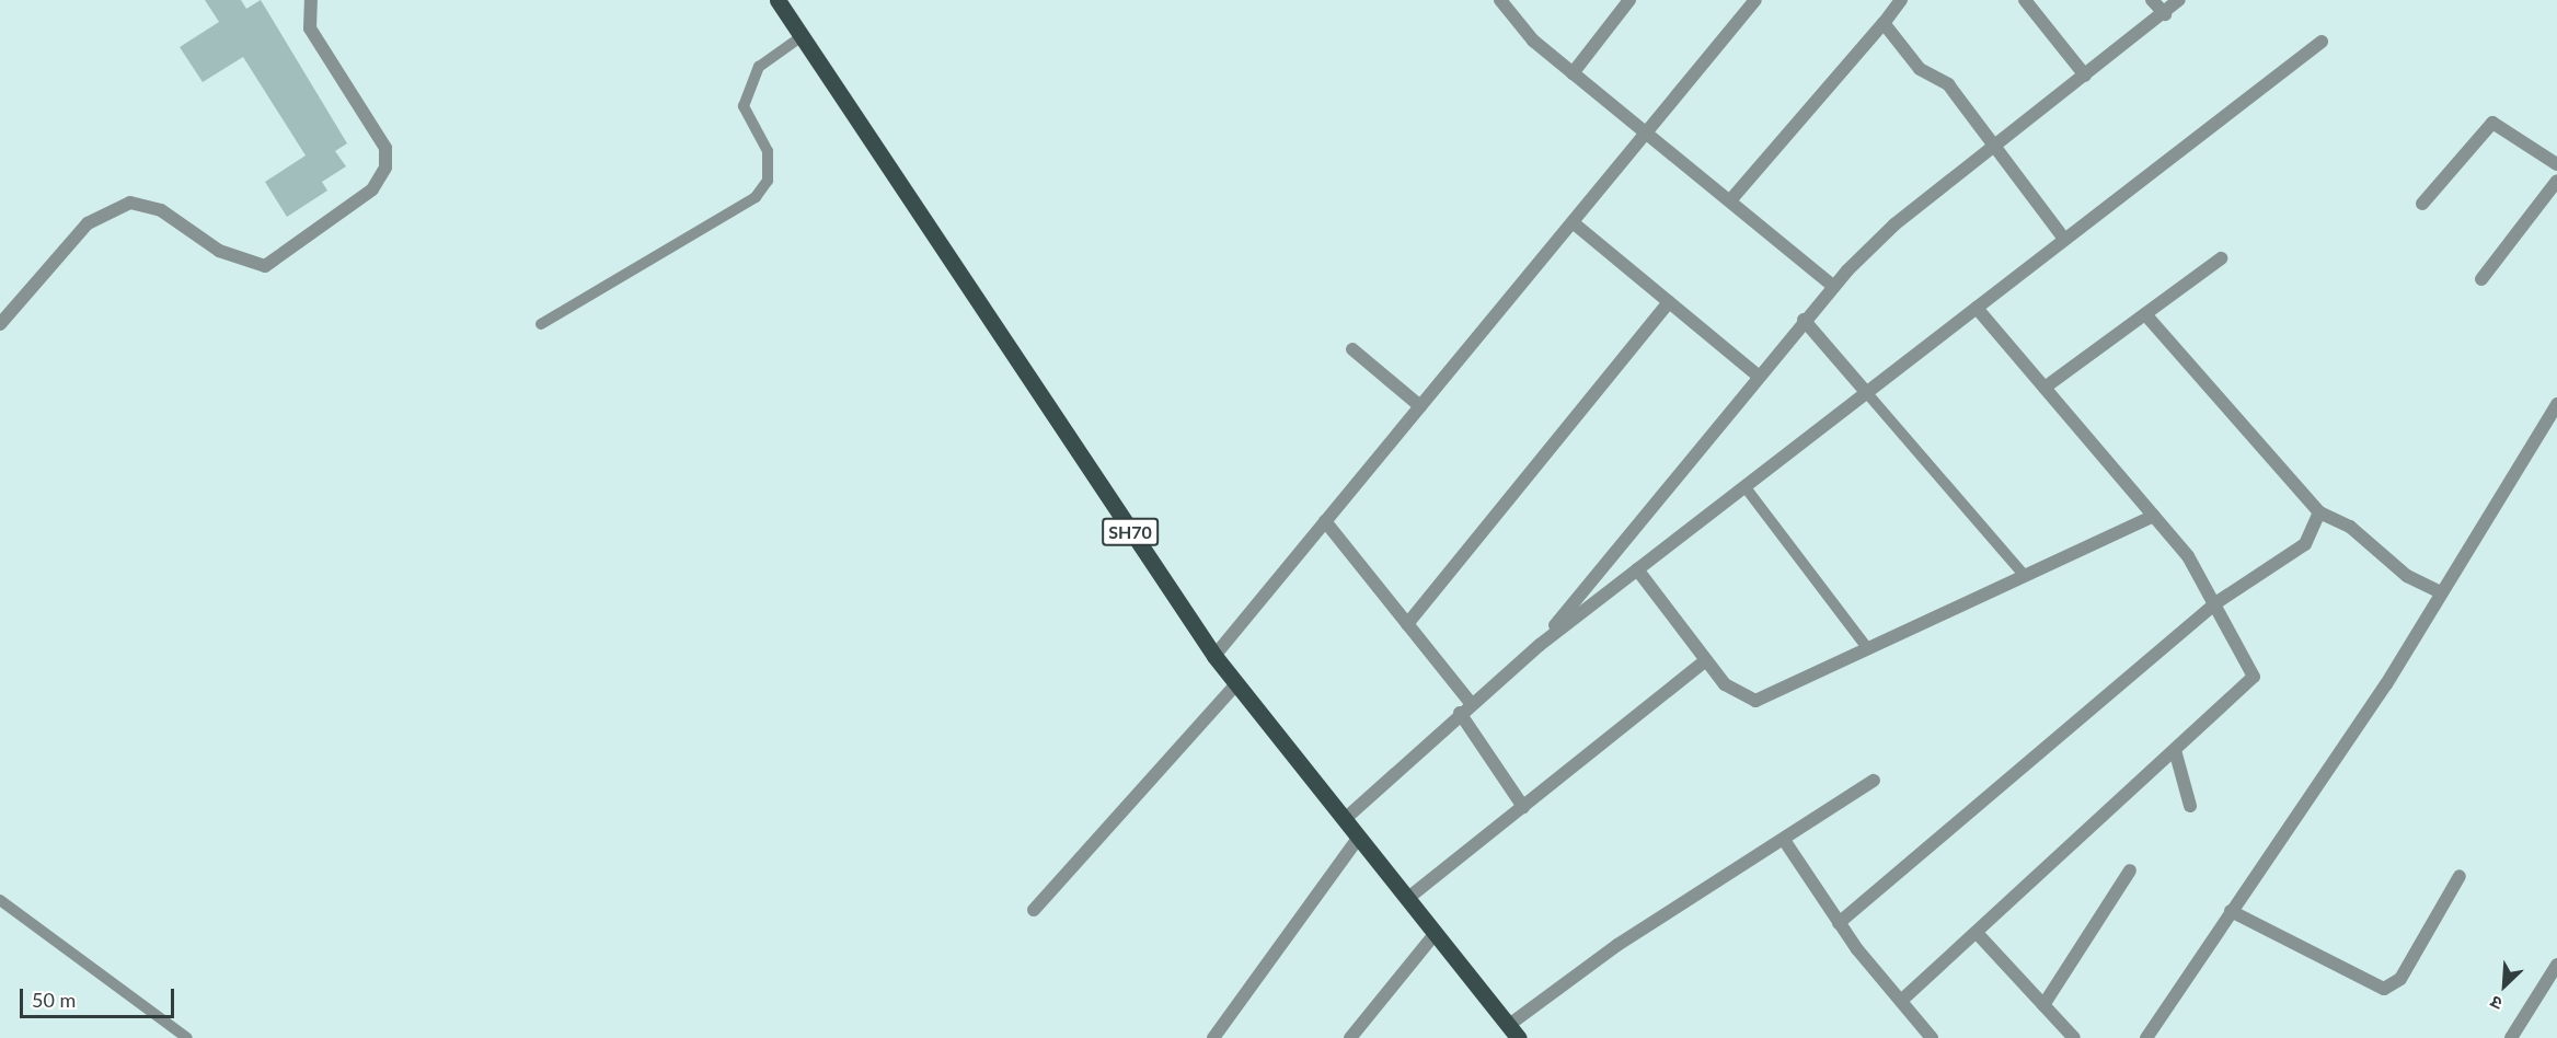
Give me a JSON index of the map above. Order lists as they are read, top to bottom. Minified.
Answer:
{"streets":{"main road":["SH70"]},"scale_bar":"50 m","north":"bottom left"}
